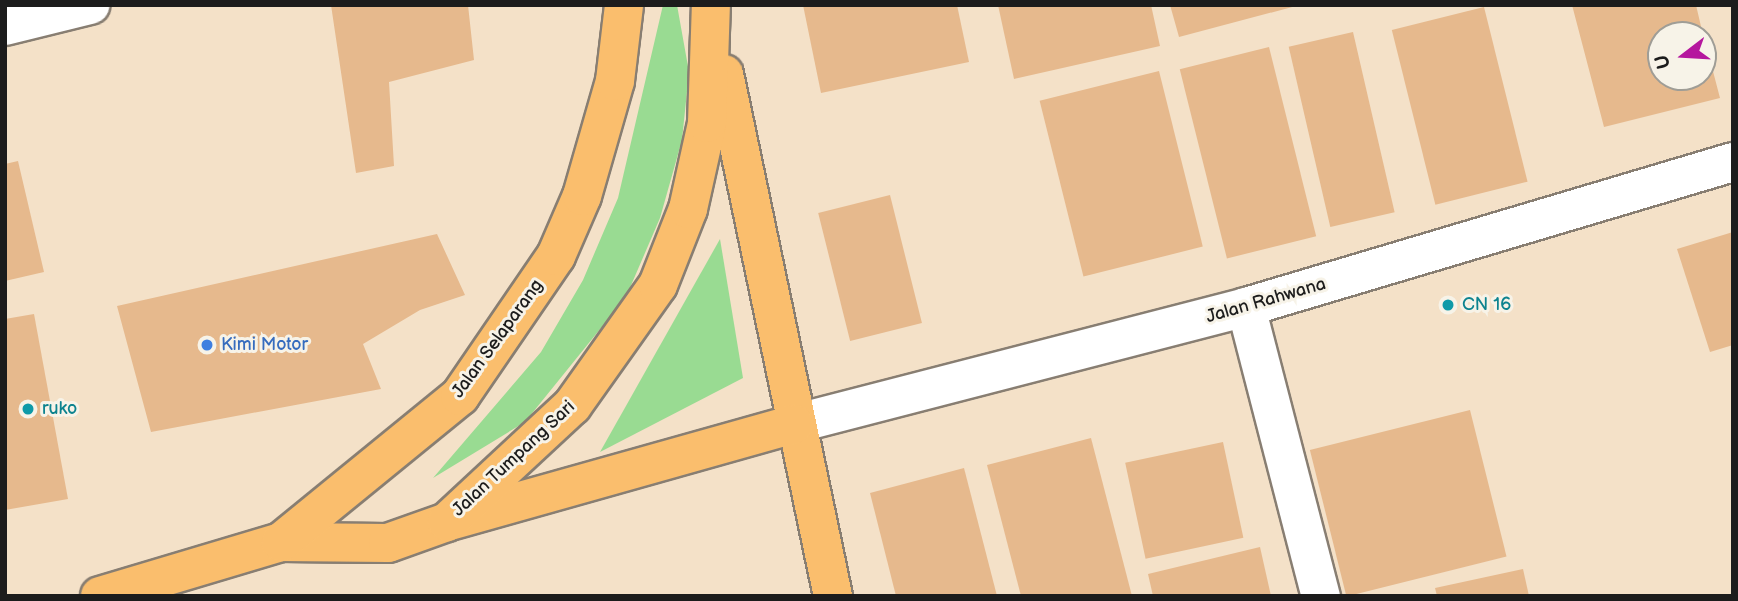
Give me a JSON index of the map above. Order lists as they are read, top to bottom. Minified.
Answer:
{"streets":{"main road":["Jalan Selaparang","Jalan Tumpang Sari"],"street":["Jalan Rahwana"]},"crossings":[["Jalan Rahwana","Jalan Tumpang Sari"],["Jalan Selaparang","Jalan Tumpang Sari"]],"places":["CN 16","Kimi Motor","ruko"],"north":"left"}
